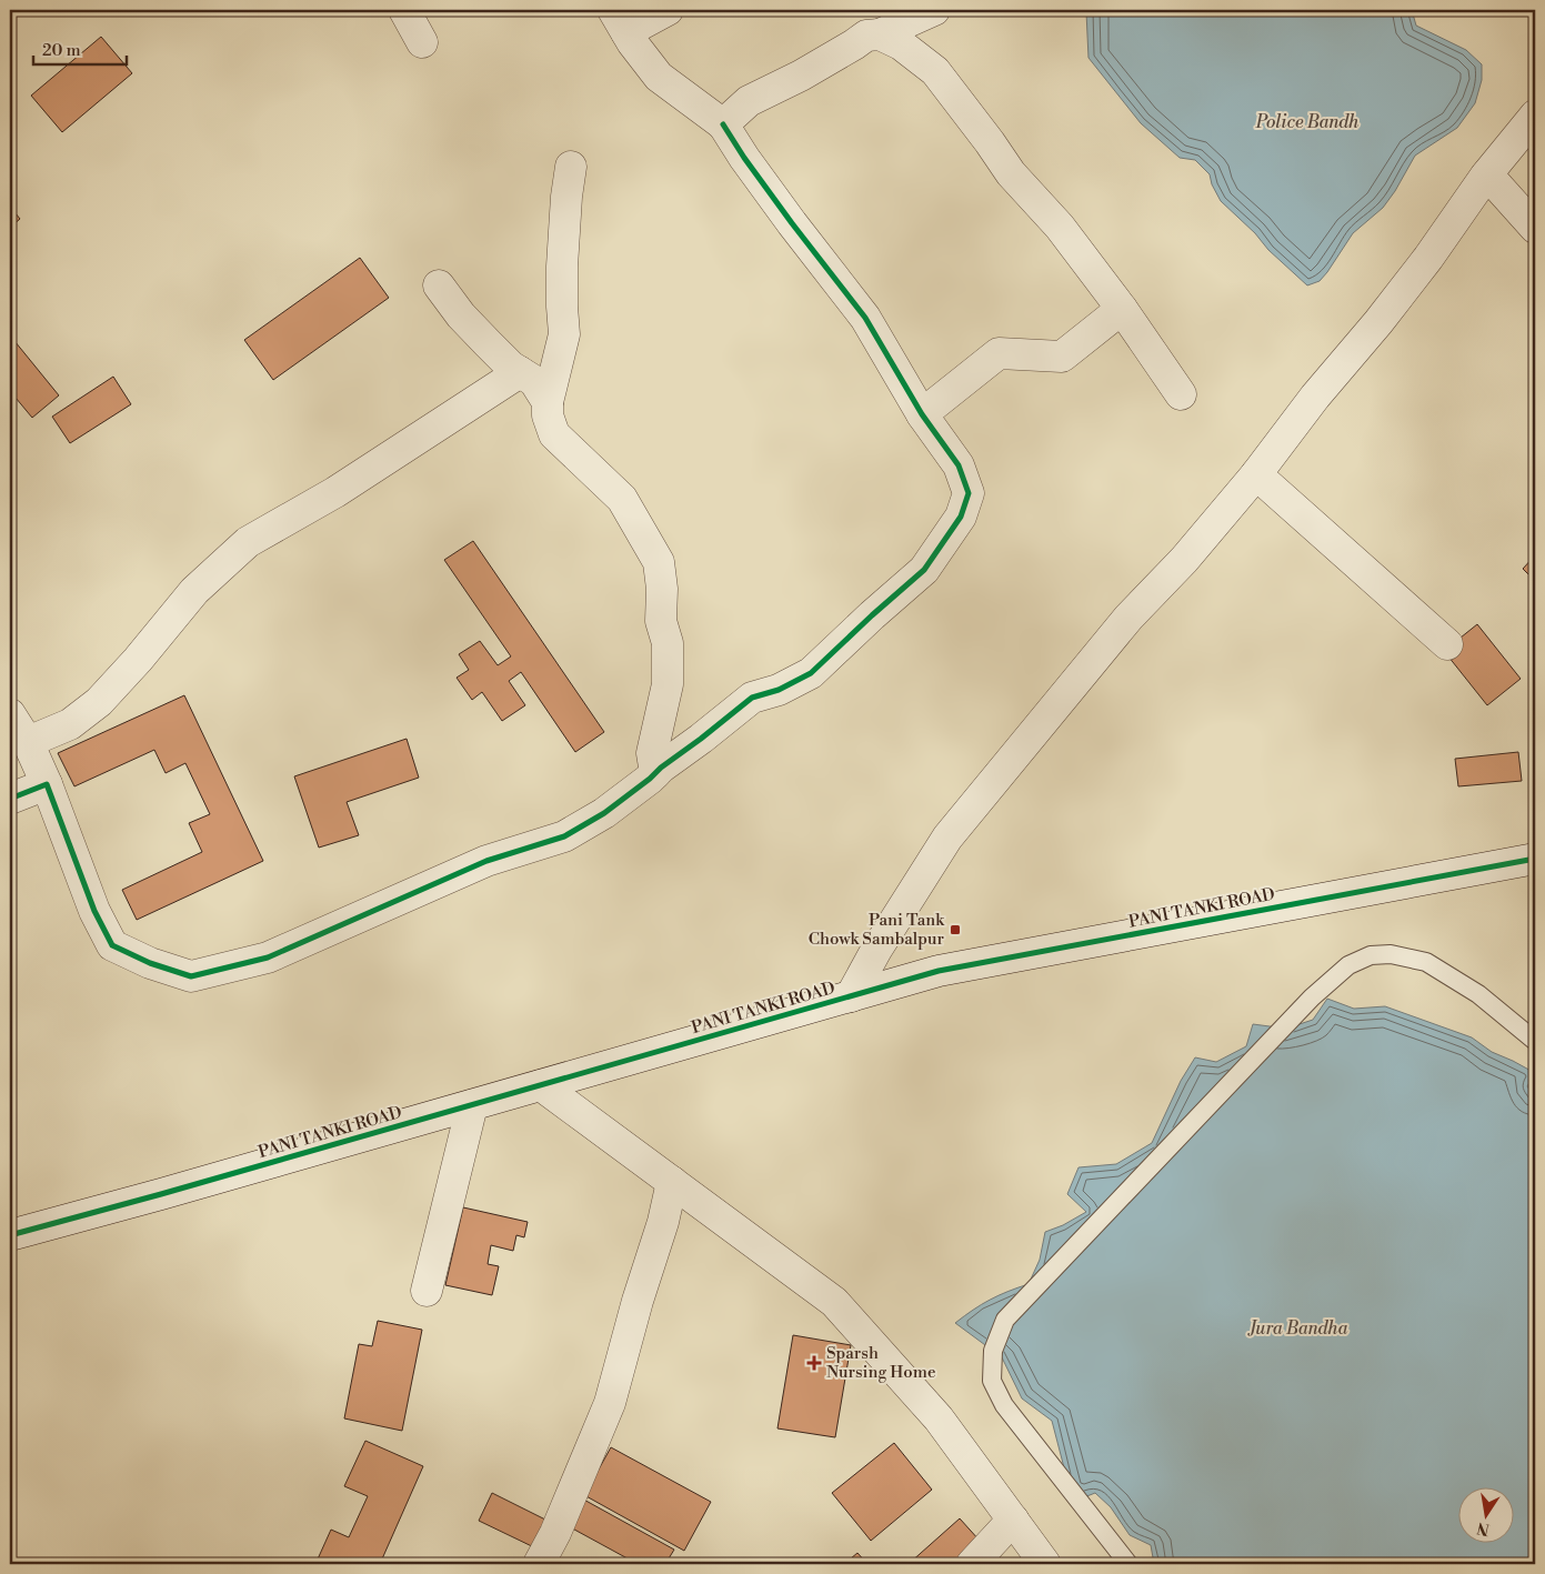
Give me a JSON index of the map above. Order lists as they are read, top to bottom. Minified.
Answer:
{"streets":{"street":["PANI TANKI ROAD"]},"water":["Police Bandh","Jura Bandha"],"places":{"transit":["Pani Tank Chowk Sambalpur"],"health":["Sparsh Nursing Home"]},"scale_bar":"20 m","north":"bottom"}
